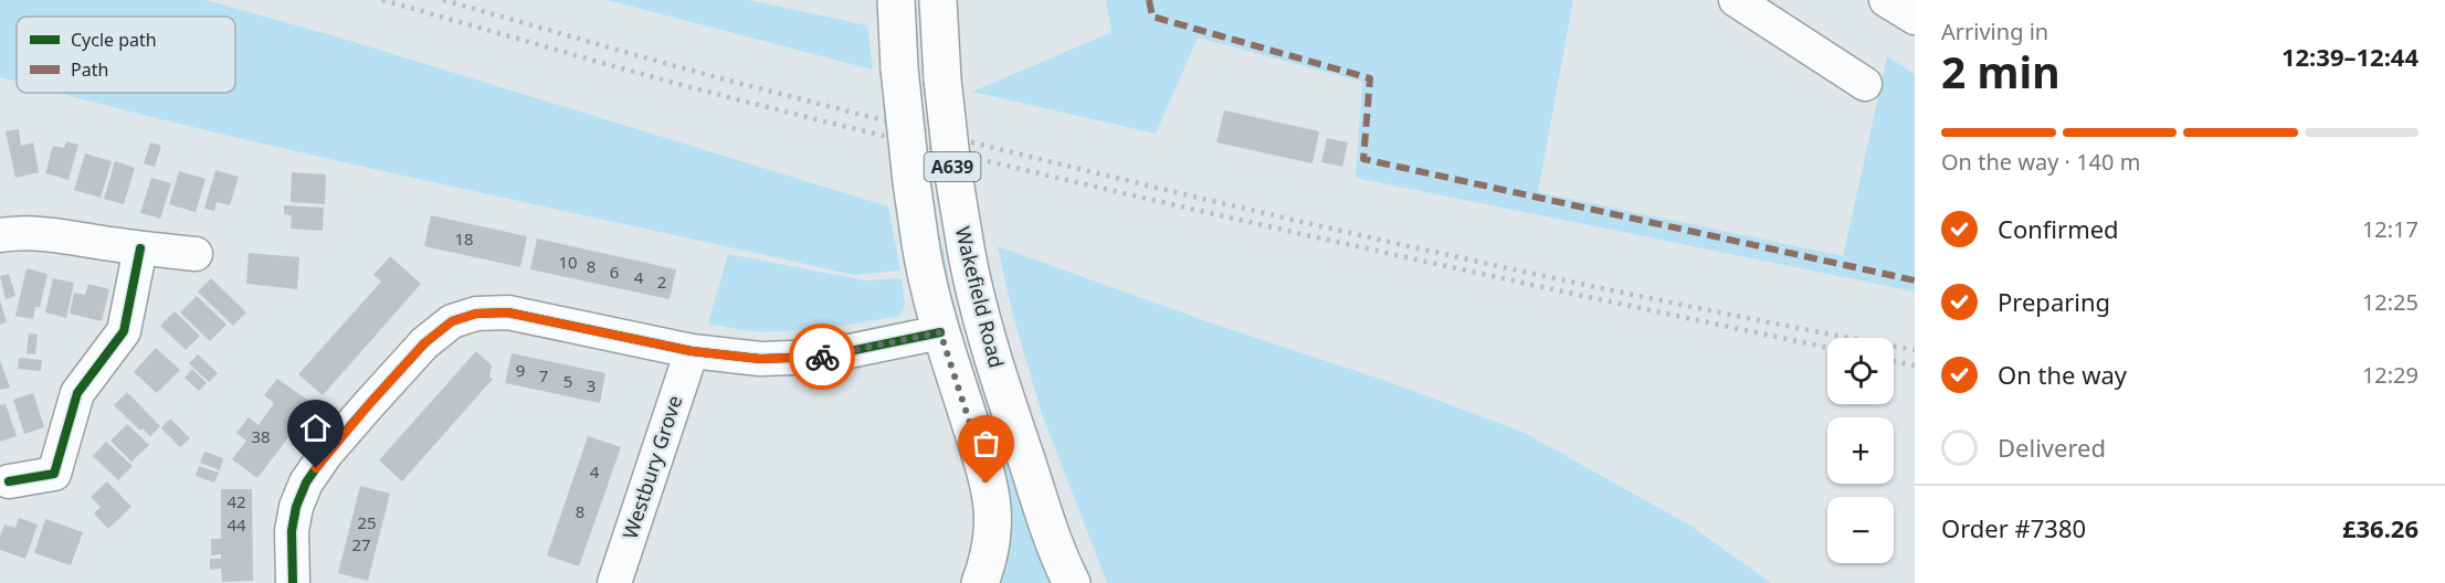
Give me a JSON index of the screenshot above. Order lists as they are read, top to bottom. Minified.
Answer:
{"streets":{"main road":["A639","Wakefield Road"],"street":["Westbury Grove"]},"house_numbers":["18","10","8","6","4","2","9","7","5","3","38","4","42","8","25","44","27"],"legend":["Cycle path","Path"],"page":{"heading":["2 min","Arriving in","12:39–12:44"],"panel":["Order #7380","£36.26"],"bar":"On the way · 140 m","list":[["Confirmed","12:17"],["Preparing","12:25"],["On the way","12:29"],"Delivered"],"map_buttons":["+","−"]}}
